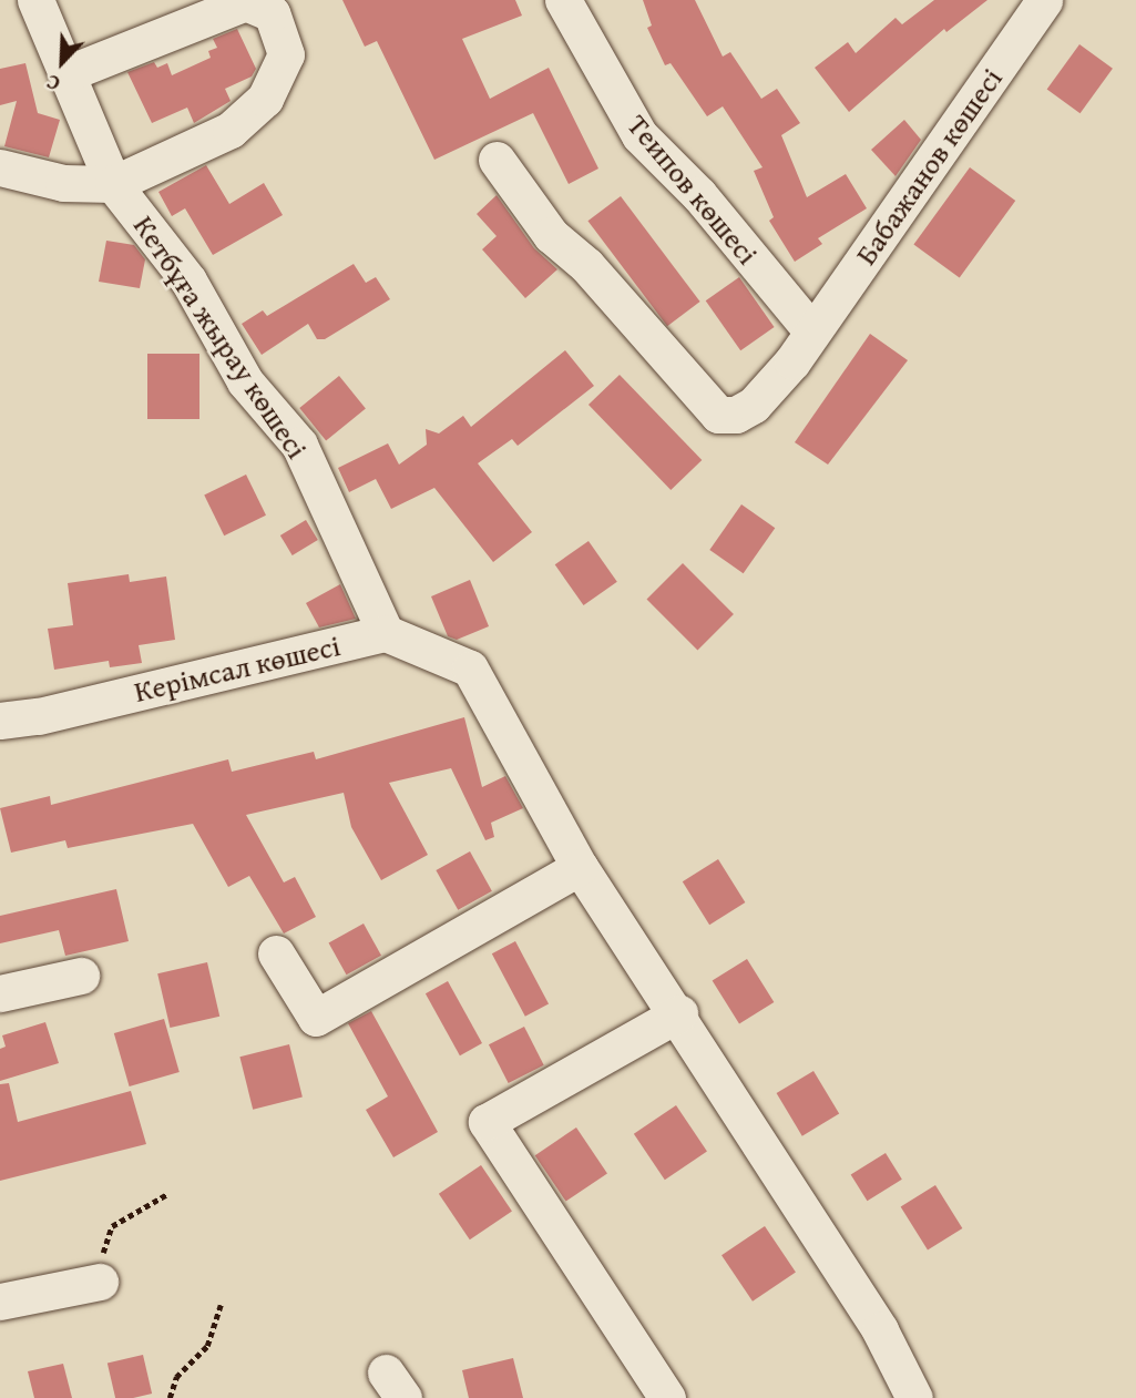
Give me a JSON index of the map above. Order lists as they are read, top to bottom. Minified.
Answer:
{"streets":{"street":["Бабажанов көшесі","Теипов көшесі","Кетбұға жырау көшесі","Керімсал көшесі"]},"crossings":[["Бабажанов көшесі","Теипов көшесі"],["Кетбұға жырау көшесі","Керімсал көшесі"]],"north":"bottom left"}
